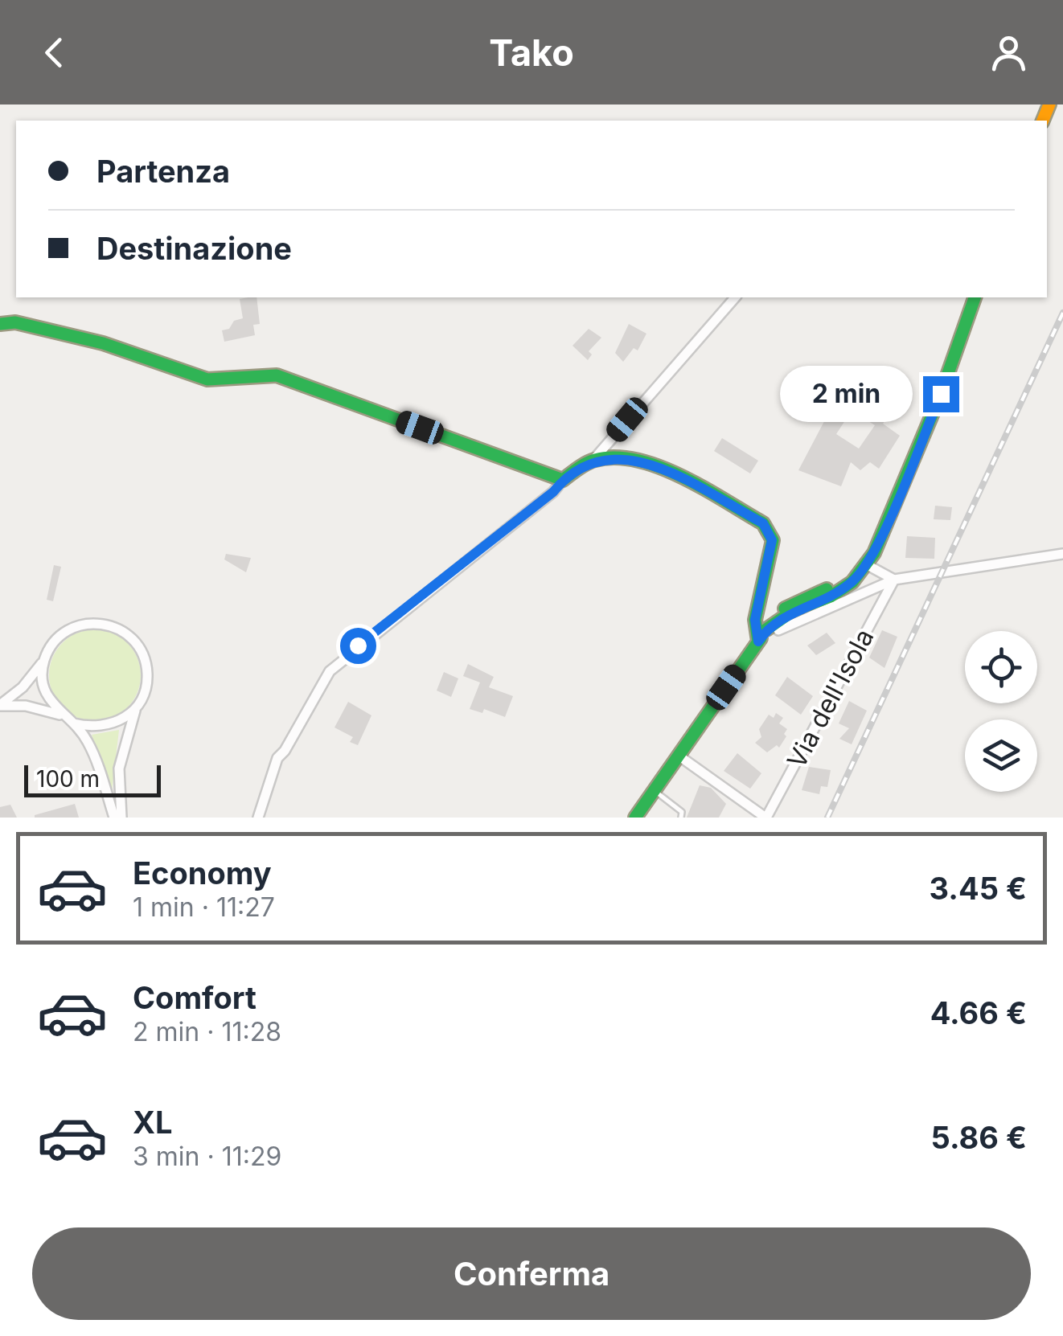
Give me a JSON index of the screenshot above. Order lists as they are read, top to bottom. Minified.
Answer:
{"streets":{"street":["Via dell'Isola"]},"scale_bar":"100 m","page":{"header":"Tako","banner":["Partenza","Destinazione"],"bubble":"2 min","scale":"100 m","list":[{"name":"Economy","note":"1 min · 11:27","value":"3.45 €"},{"name":"Comfort","note":"2 min · 11:28","value":"4.66 €"},{"name":"XL","note":"3 min · 11:29","value":"5.86 €"}],"buttons":"Conferma"}}
